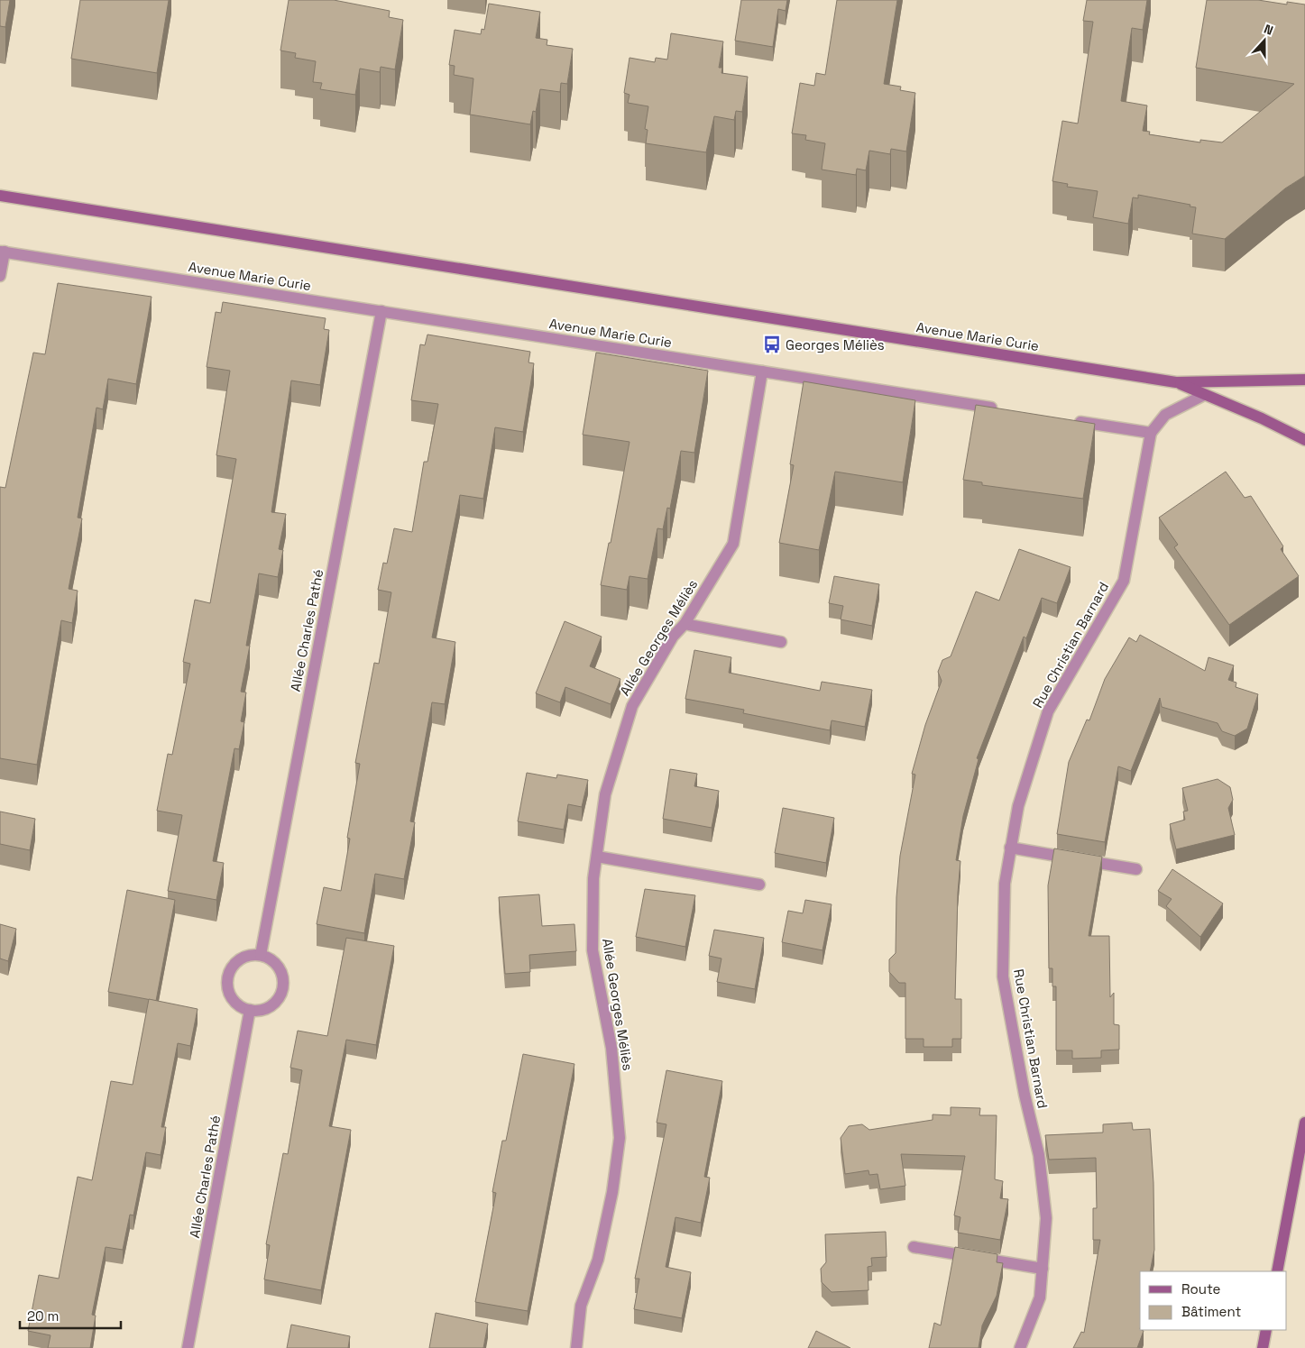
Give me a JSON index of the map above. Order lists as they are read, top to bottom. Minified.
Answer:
{"streets":{"main road":["Avenue Marie Curie"],"street":["Allée Charles Pathé","Allée Georges Méliès","Rue Christian Barnard"]},"crossings":[["Avenue Marie Curie","Allée Charles Pathé"],["Avenue Marie Curie","Allée Georges Méliès"]],"places":{"bus stop":["Georges Méliès"]},"legend":["Route","Bâtiment"],"scale_bar":"20 m","north":"top"}
